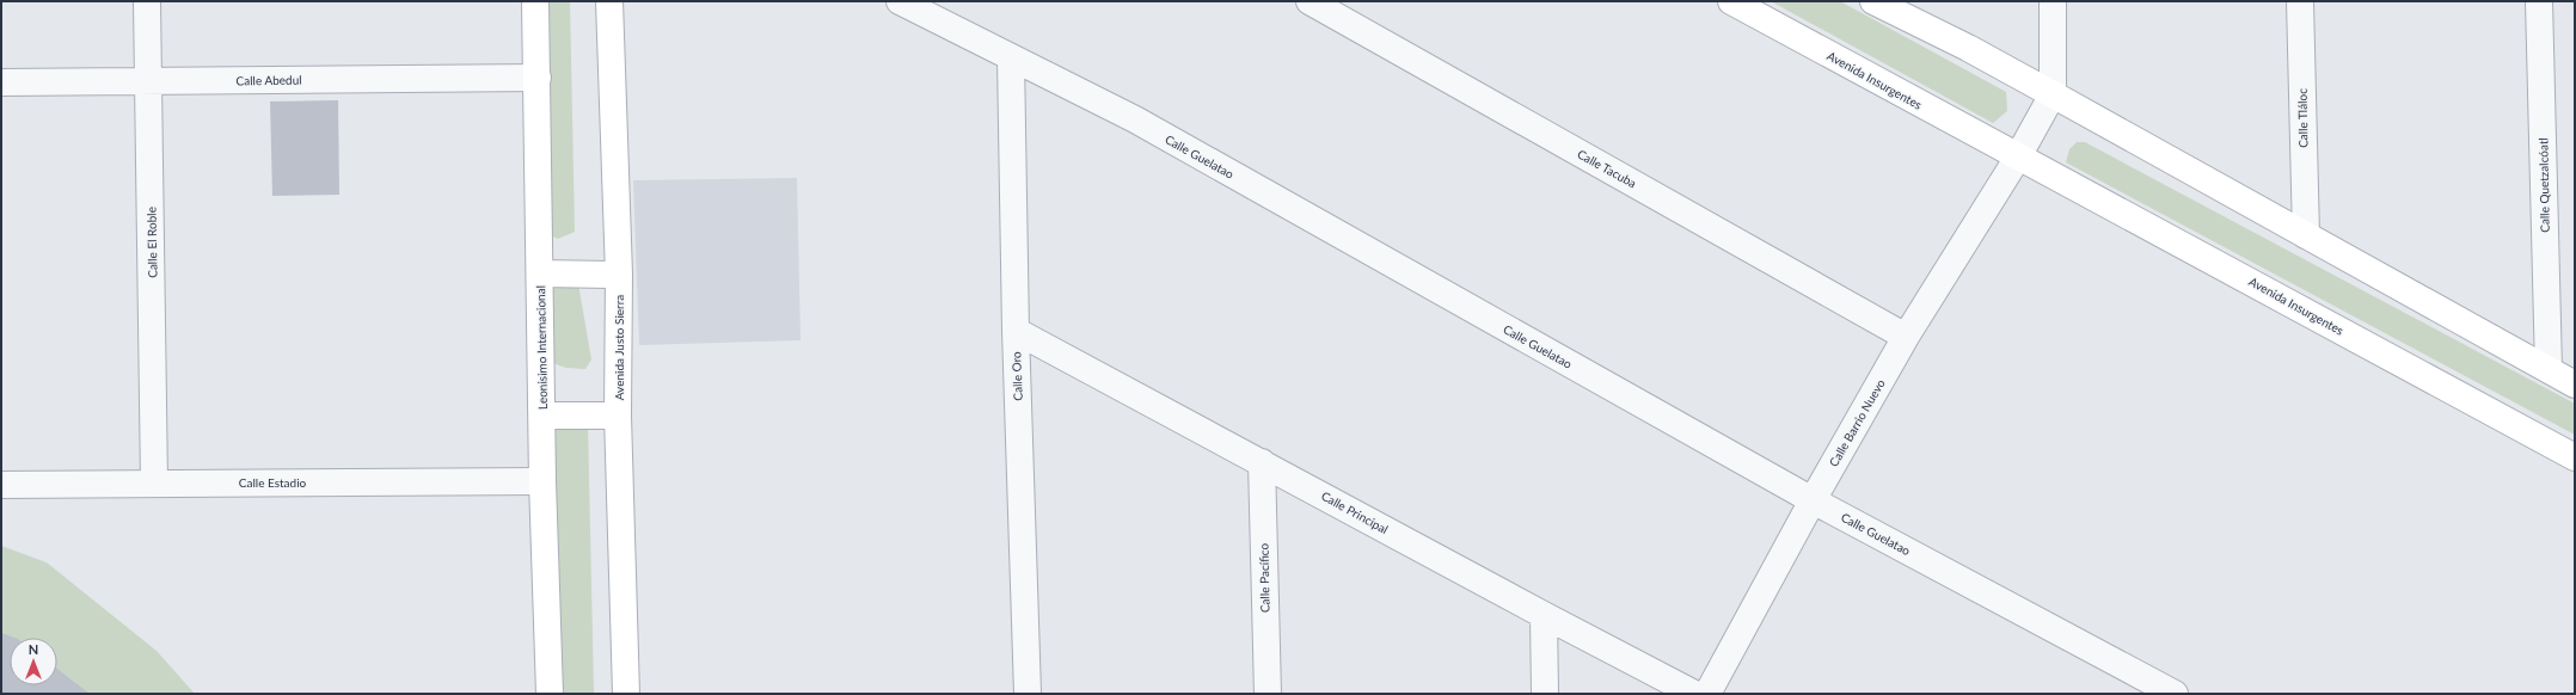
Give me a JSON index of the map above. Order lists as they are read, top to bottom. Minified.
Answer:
{"streets":{"main road":["Avenida Insurgentes","Leonisimo Internacional","Avenida Justo Sierra"],"street":["Calle Abedul","Calle Tláloc","Calle Guelatao","Calle Tacuba","Calle Quetzalcóatl","Calle El Roble","Calle Oro","Calle Barrio Nuevo","Calle Estadio","Calle Principal","Calle Pacífico"]},"crossings":[["Calle Abedul","Calle El Roble"],["Calle Abedul","Leonisimo Internacional"],["Avenida Insurgentes","Calle Barrio Nuevo"],["Calle Guelatao","Calle Oro"],["Calle Guelatao","Calle Barrio Nuevo"],["Calle Tacuba","Calle Barrio Nuevo"],["Calle El Roble","Calle Estadio"],["Leonisimo Internacional","Calle Estadio"],["Calle Oro","Calle Principal"],["Calle Principal","Calle Pacífico"]],"north":"top"}
